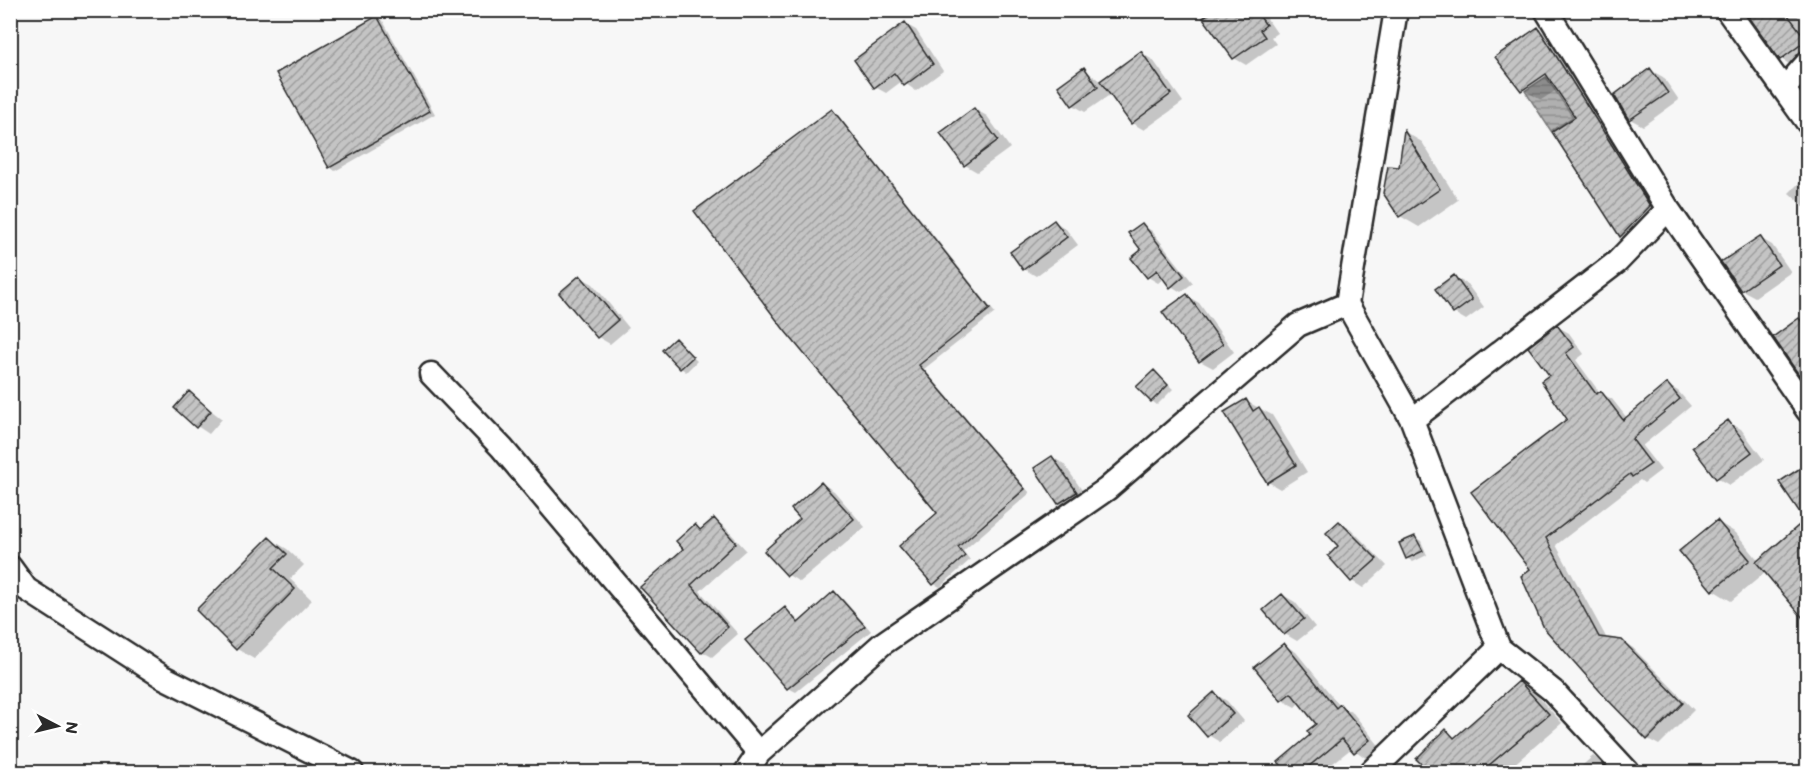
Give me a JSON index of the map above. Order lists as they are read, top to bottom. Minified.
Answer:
{"north":"right"}
